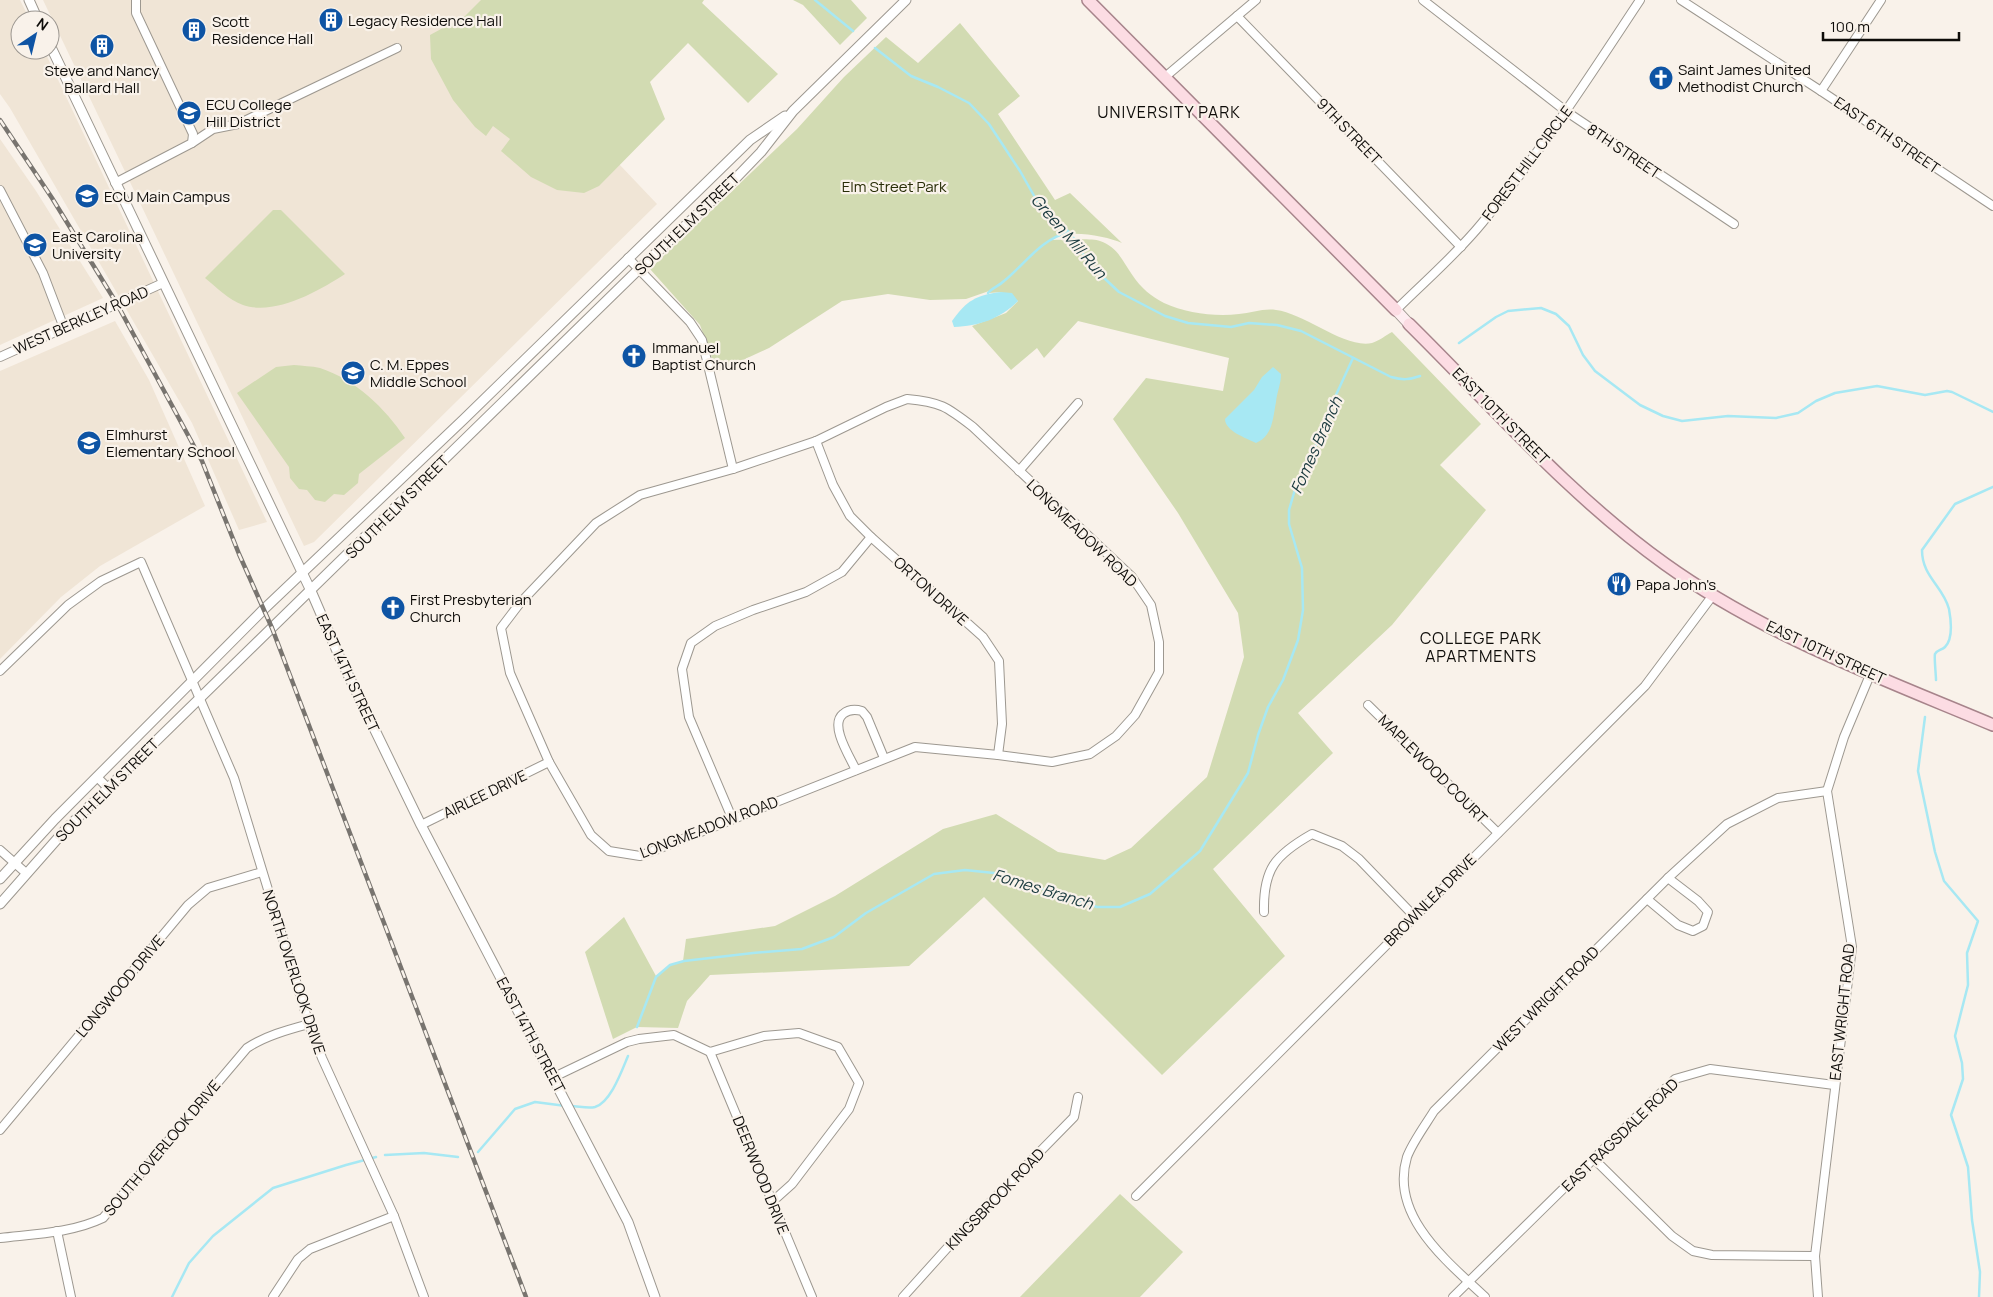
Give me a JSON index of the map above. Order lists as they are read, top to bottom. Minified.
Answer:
{"streets":{"main road":["EAST 10TH STREET"],"street":["9TH STREET","EAST 6TH STREET","8TH STREET","FOREST HILL CIRCLE","SOUTH ELM STREET","WEST BERKLEY ROAD","LONGMEADOW ROAD","ORTON DRIVE","EAST 14TH STREET","MAPLEWOOD COURT","AIRLEE DRIVE","BROWNLEA DRIVE","NORTH OVERLOOK DRIVE","LONGWOOD DRIVE","WEST WRIGHT ROAD","EAST WRIGHT ROAD","EAST RAGSDALE ROAD","SOUTH OVERLOOK DRIVE","DEERWOOD DRIVE","KINGSBROOK ROAD"]},"crossings":[["9TH STREET","FOREST HILL CIRCLE"],["8TH STREET","FOREST HILL CIRCLE"],["FOREST HILL CIRCLE","EAST 10TH STREET"],["SOUTH ELM STREET","EAST 14TH STREET"],["SOUTH ELM STREET","NORTH OVERLOOK DRIVE"],["WEST BERKLEY ROAD","EAST 14TH STREET"],["EAST 10TH STREET","BROWNLEA DRIVE"],["EAST 10TH STREET","EAST WRIGHT ROAD"],["LONGMEADOW ROAD","ORTON DRIVE"],["LONGMEADOW ROAD","AIRLEE DRIVE"],["EAST 14TH STREET","AIRLEE DRIVE"],["MAPLEWOOD COURT","BROWNLEA DRIVE"],["NORTH OVERLOOK DRIVE","LONGWOOD DRIVE"],["NORTH OVERLOOK DRIVE","SOUTH OVERLOOK DRIVE"],["WEST WRIGHT ROAD","EAST WRIGHT ROAD"],["WEST WRIGHT ROAD","EAST RAGSDALE ROAD"],["EAST WRIGHT ROAD","EAST RAGSDALE ROAD"]],"districts":["UNIVERSITY PARK","COLLEGE PARK APARTMENTS"],"water":["Green Mill Run","Fomes Branch"],"parks":["Elm Street Park"],"places":{"building":["Legacy Residence Hall","Scott Residence Hall","Steve and Nancy Ballard Hall"],"church":["Saint James United Methodist Church","Immanuel Baptist Church","First Presbyterian Church"],"school or university":["ECU College Hill District","ECU Main Campus","East Carolina University","C. M. Eppes Middle School","Elmhurst Elementary School"],"restaurant":["Papa John's"]},"scale_bar":"100 m","north":"top right"}
